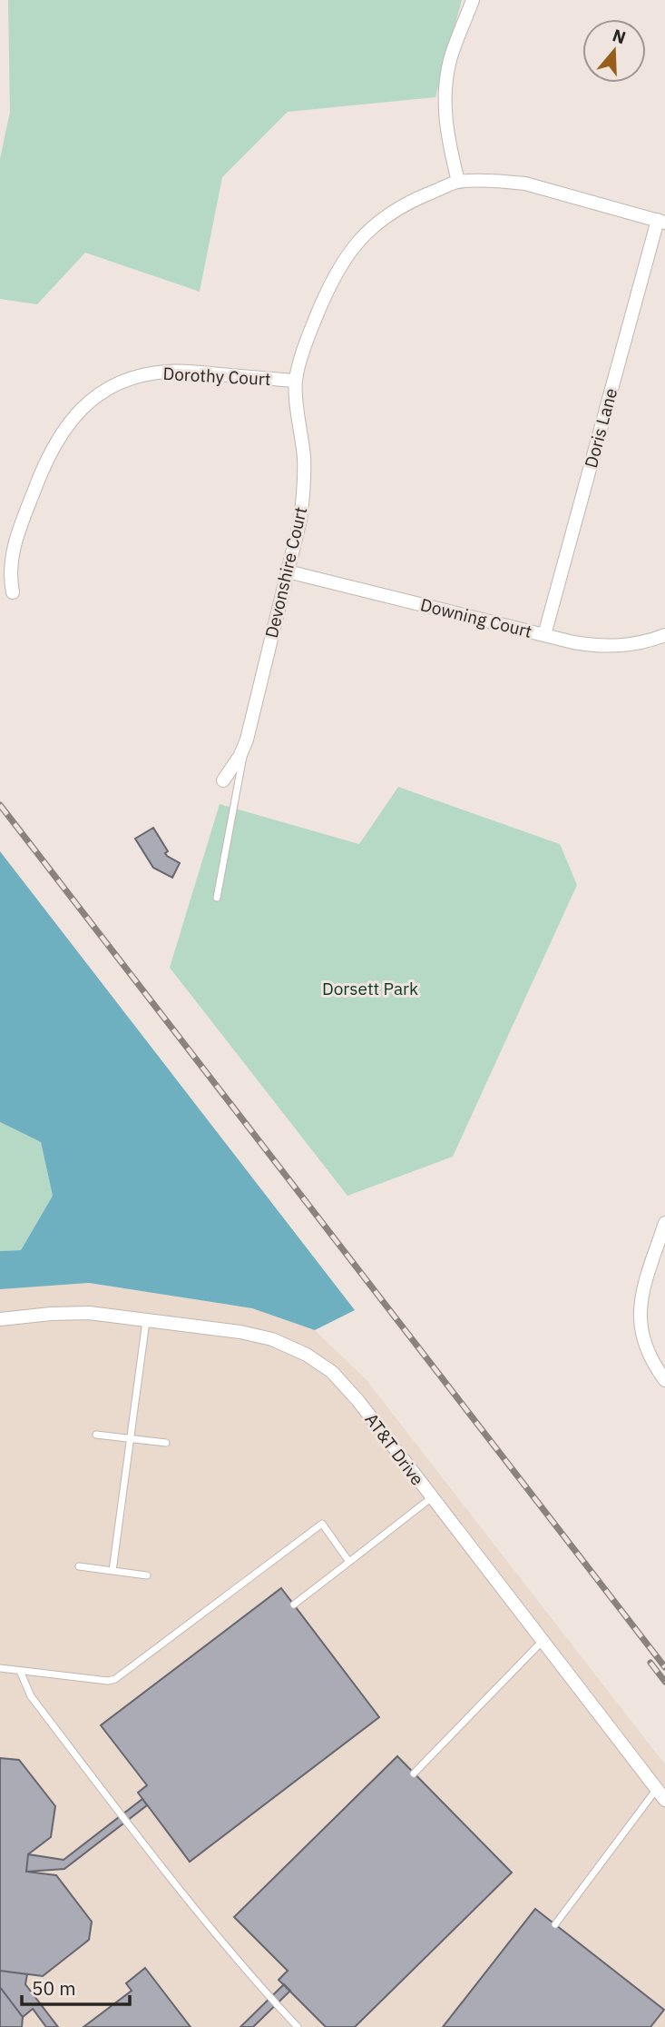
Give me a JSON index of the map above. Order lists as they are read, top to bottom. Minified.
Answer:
{"streets":{"street":["Dorothy Court","Doris Lane","Devonshire Court","Downing Court","AT&T Drive"]},"crossings":[["Dorothy Court","Devonshire Court"],["Doris Lane","Devonshire Court"],["Doris Lane","Downing Court"],["Devonshire Court","Downing Court"]],"parks":["Dorsett Park"],"scale_bar":"50 m","north":"top"}
